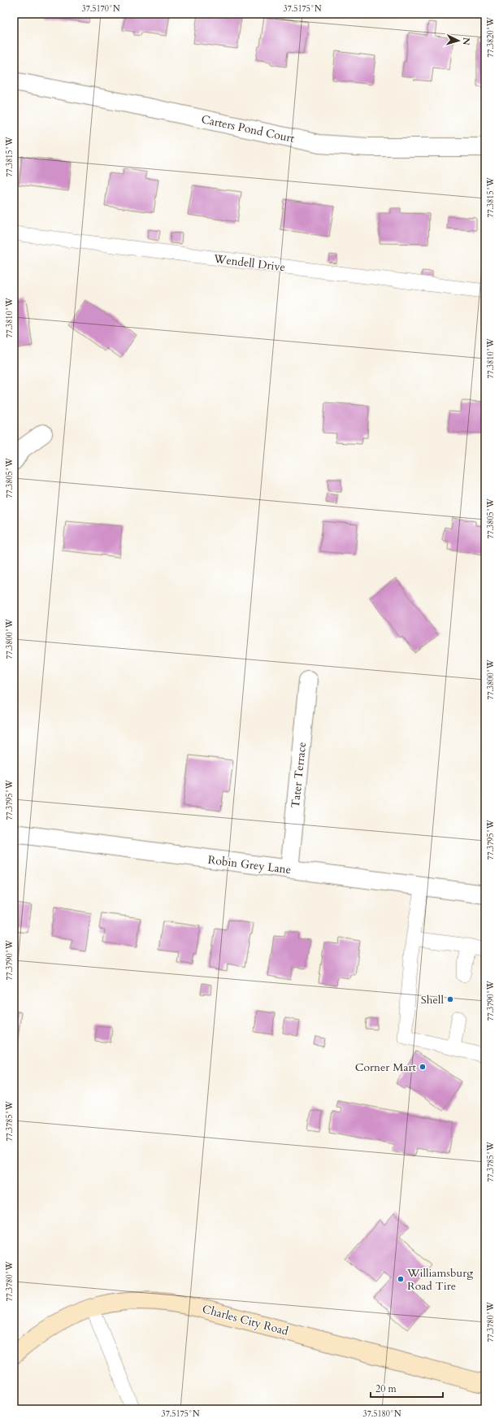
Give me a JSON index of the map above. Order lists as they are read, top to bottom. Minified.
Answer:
{"streets":{"main road":["Charles City Road"],"street":["Carters Pond Court","Tater Terrace","Robin Grey Lane"],"lane":["Wendell Drive"]},"crossings":[["Tater Terrace","Robin Grey Lane"]],"places":["Shell","Corner Mart","Williamsburg Road Tire"],"scale_bar":"20 m","north":"right","coordinates":["37.5170°N","37.5175°N","77.3820°W","77.3815°W","77.3810°W","77.3805°W","77.3800°W","77.3795°W","77.3790°W","77.3785°W","77.3780°W","37.5180°N"]}
